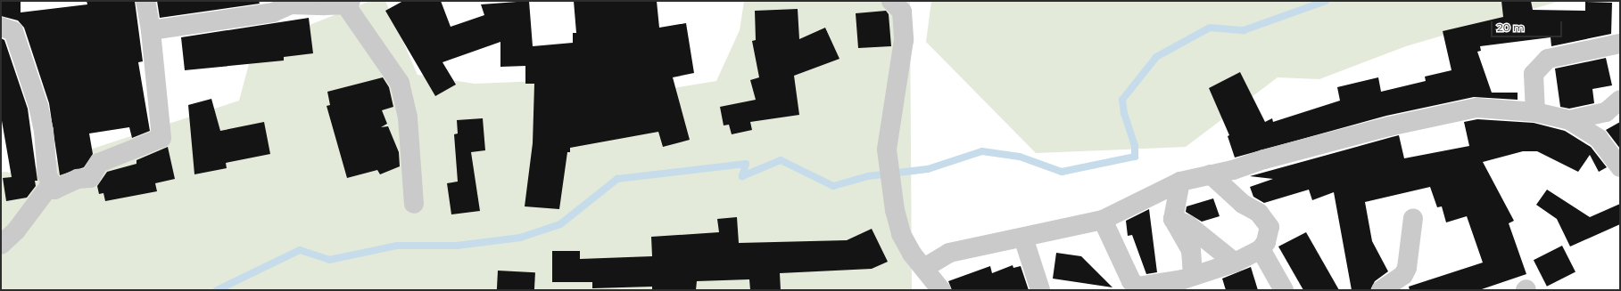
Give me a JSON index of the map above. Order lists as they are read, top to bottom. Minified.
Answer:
{"scale_bar":"20 m"}
